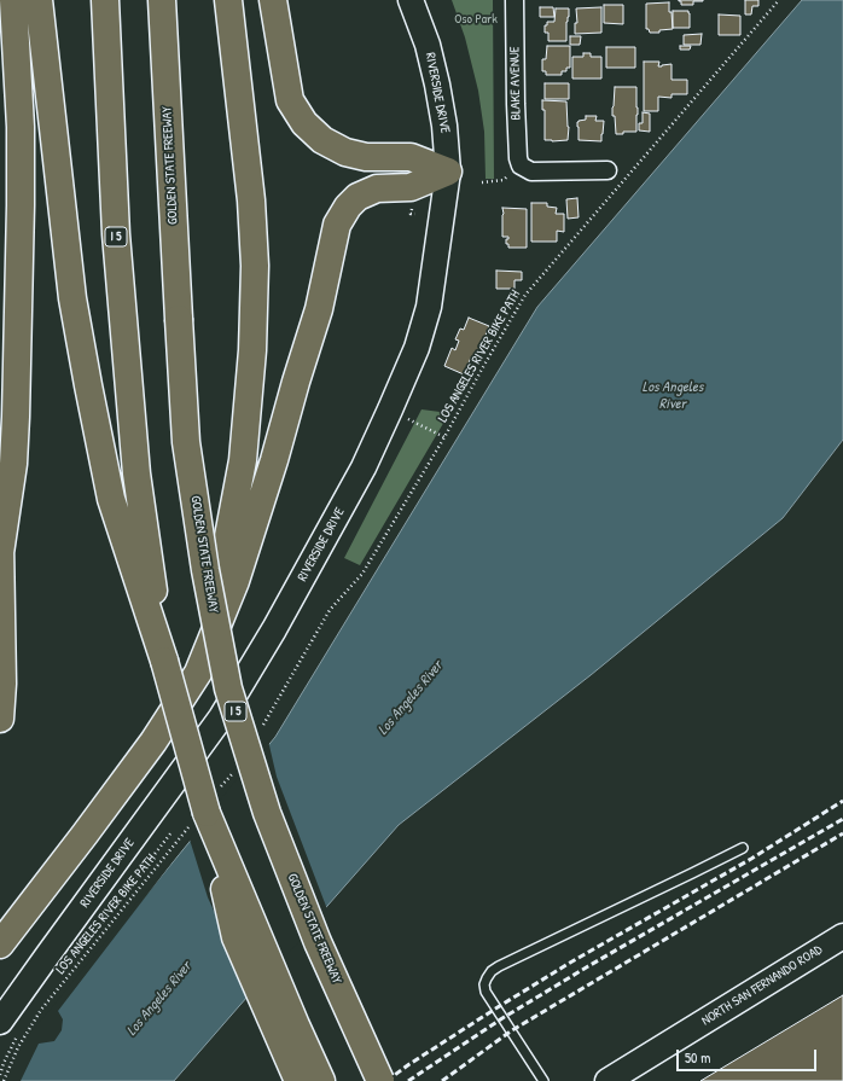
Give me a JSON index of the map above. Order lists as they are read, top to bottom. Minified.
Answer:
{"streets":{"highway":["GOLDEN STATE FREEWAY","I 5"],"main road":["RIVERSIDE DRIVE","NORTH SAN FERNANDO ROAD"],"street":["BLAKE AVENUE"],"path":["LOS ANGELES RIVER BIKE PATH"]},"crossings":[["I 5","LOS ANGELES RIVER BIKE PATH"]],"water":["Los Angeles River"],"parks":["Oso Park"],"scale_bar":"50 m"}
